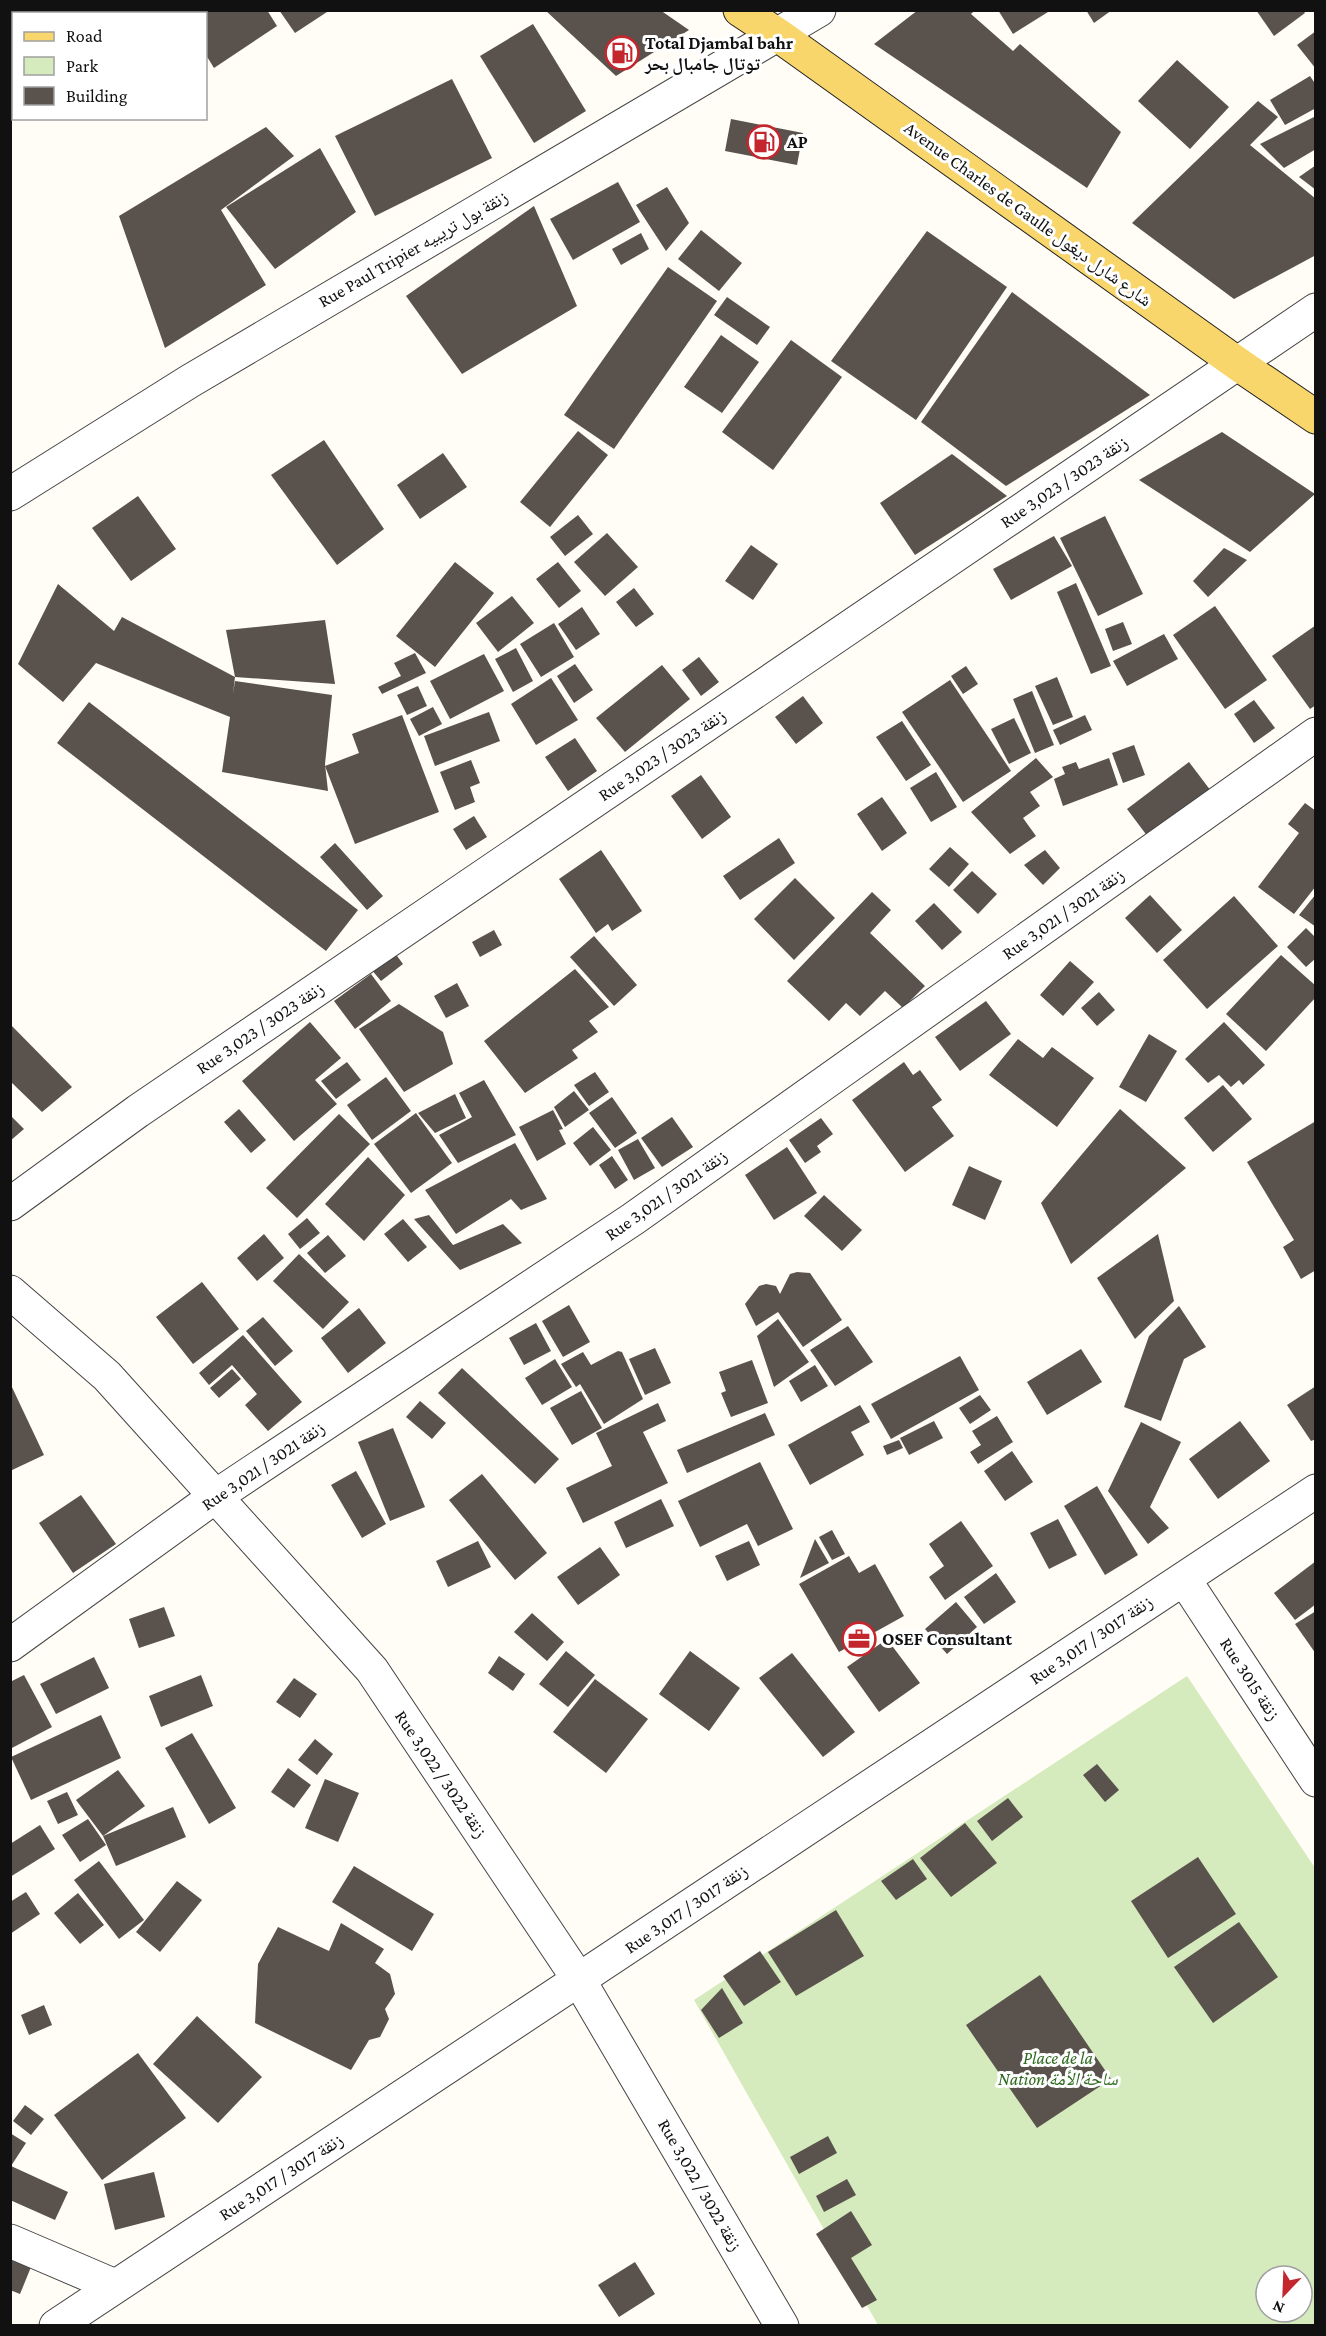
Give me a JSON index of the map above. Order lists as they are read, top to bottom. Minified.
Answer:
{"streets":{"main road":["Avenue Charles de Gaulle شارع شارل ديغول"],"street":["Rue Paul Tripier زنقة بول تريبيه","Rue 3,023 / زنقة 3023","Rue 3,021 / زنقة 3021","Rue 3,017 / زنقة 3017","Rue 3015 زنقة","Rue 3,022 / زنقة 3022"]},"crossings":[["Avenue Charles de Gaulle شارع شارل ديغول","Rue Paul Tripier زنقة بول تريبيه"],["Avenue Charles de Gaulle شارع شارل ديغول","Rue 3,023 / زنقة 3023"],["Rue 3,021 / زنقة 3021","Rue 3,022 / زنقة 3022"],["Rue 3,017 / زنقة 3017","Rue 3015 زنقة"],["Rue 3,017 / زنقة 3017","Rue 3,022 / زنقة 3022"]],"parks":["Place de la Nation ساحة الأمة"],"places":{"fuel station":["Total Djambal bahr توتال جامبال بحر","AP"],"office":["OSEF Consultant"]},"legend":["Road","Park","Building"],"north":"bottom left"}
